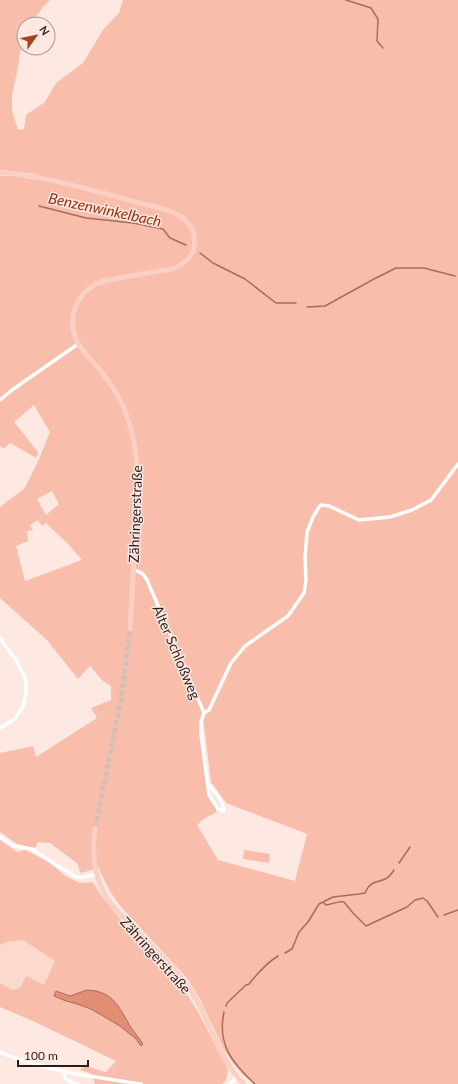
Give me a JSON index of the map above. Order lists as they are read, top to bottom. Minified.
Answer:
{"streets":{"main road":["Zähringerstraße"],"street":["Alter Schloßweg"]},"crossings":[["Zähringerstraße","Alter Schloßweg"]],"water":["Benzenwinkelbach"],"scale_bar":"100 m","north":"top right"}
